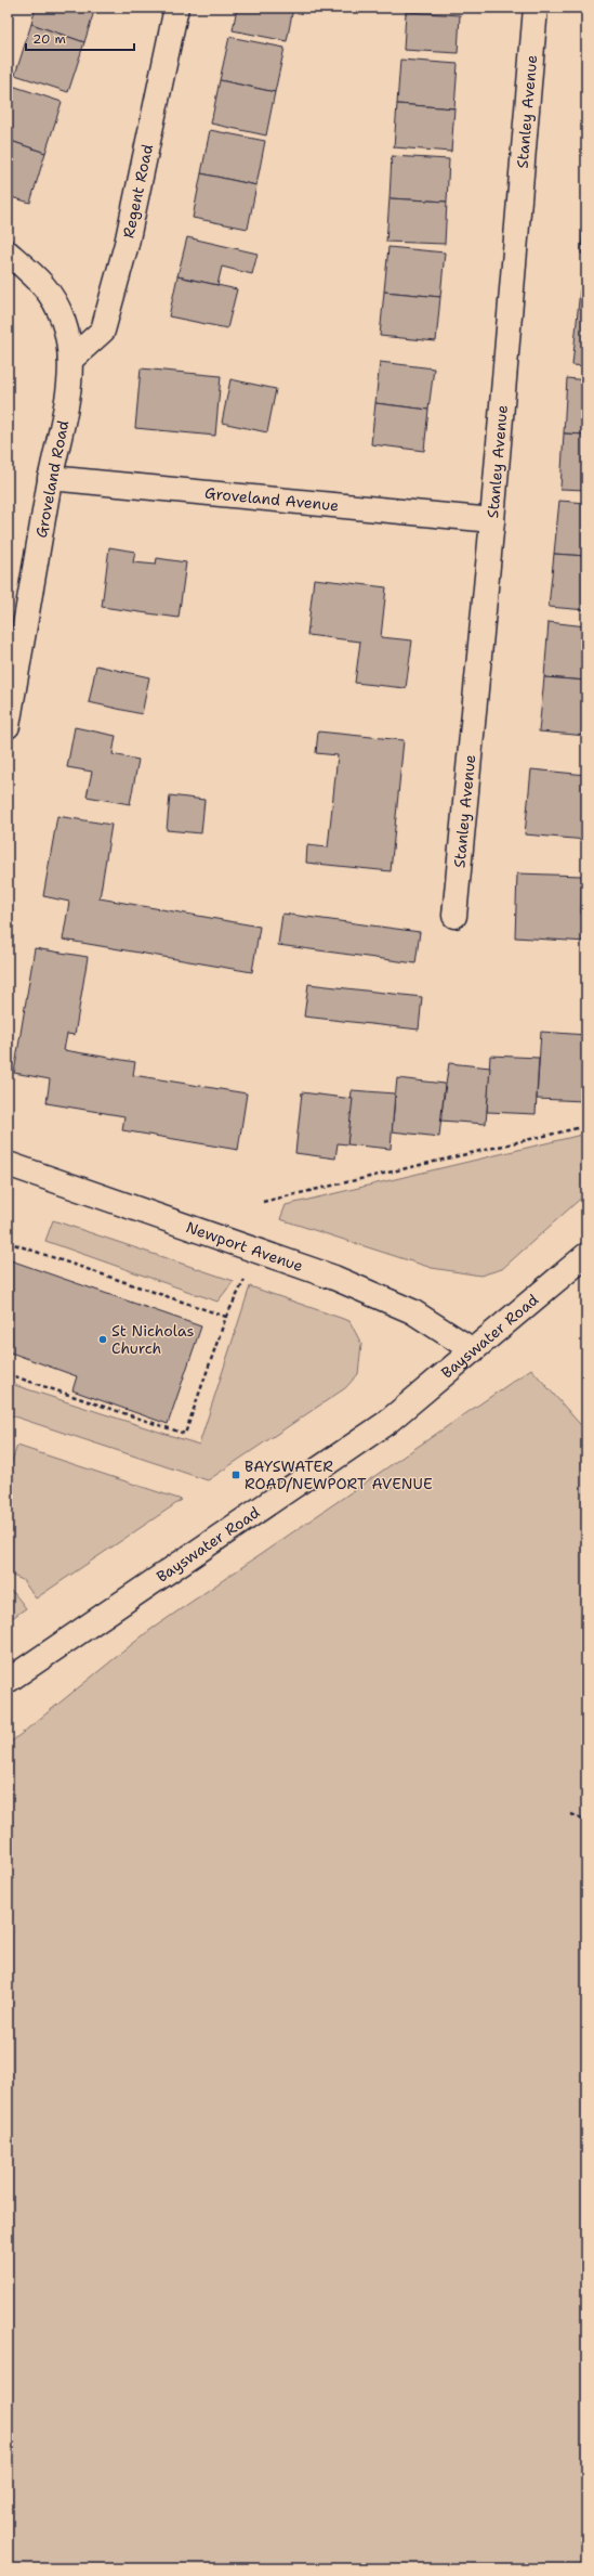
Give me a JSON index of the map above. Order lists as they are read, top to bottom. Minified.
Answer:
{"streets":{"street":["Stanley Avenue","Regent Road","Groveland Road","Groveland Avenue","Newport Avenue","Bayswater Road"]},"crossings":[["Stanley Avenue","Groveland Avenue"],["Regent Road","Groveland Road"],["Groveland Road","Groveland Avenue"],["Newport Avenue","Bayswater Road"]],"places":{"other":["St Nicholas Church"],"transit":["BAYSWATER ROAD/NEWPORT AVENUE"]},"scale_bar":"20 m"}
